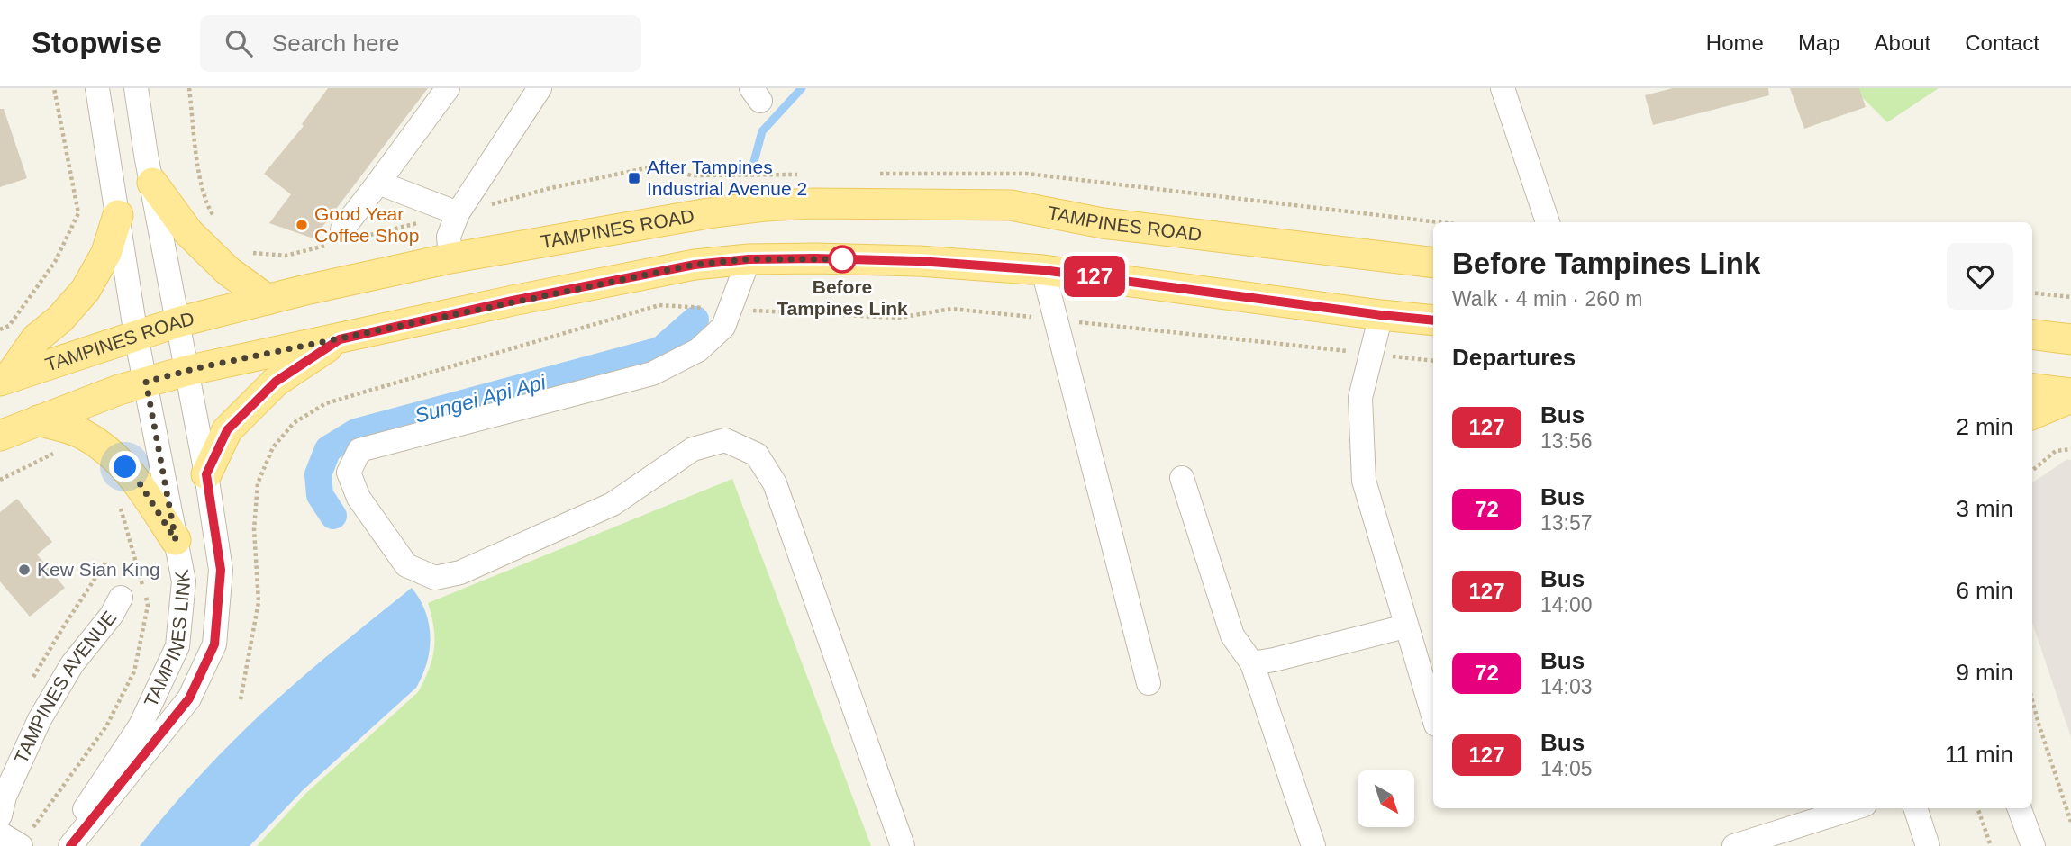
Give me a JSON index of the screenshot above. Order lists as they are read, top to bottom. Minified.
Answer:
{"streets":{"main road":["TAMPINES ROAD"],"street":["TAMPINES LINK","TAMPINES AVENUE"]},"crossings":[["TAMPINES ROAD","TAMPINES LINK"]],"water":["Sungei Api Api"],"places":{"transit":["After Tampines Industrial Avenue 2"],"other":["Good Year Coffee Shop","Before Tampines Link","Kew Sian King"]},"lines":["bus line 127"],"north":"bottom right","page":{"header":"Stopwise","search":"Search here","nav":["Home","Map","About","Contact"],"on_map":"127","heading":[["Before Tampines Link","Walk · 4 min · 260 m"],"Departures"],"list":[{"mark":"127","name":"Bus","note":"13:56","value":"2 min"},{"mark":"72","name":"Bus","note":"13:57","value":"3 min"},{"mark":"127","name":"Bus","note":"14:00","value":"6 min"},{"mark":"72","name":"Bus","note":"14:03","value":"9 min"},{"mark":"127","name":"Bus","note":"14:05","value":"11 min"}]}}
